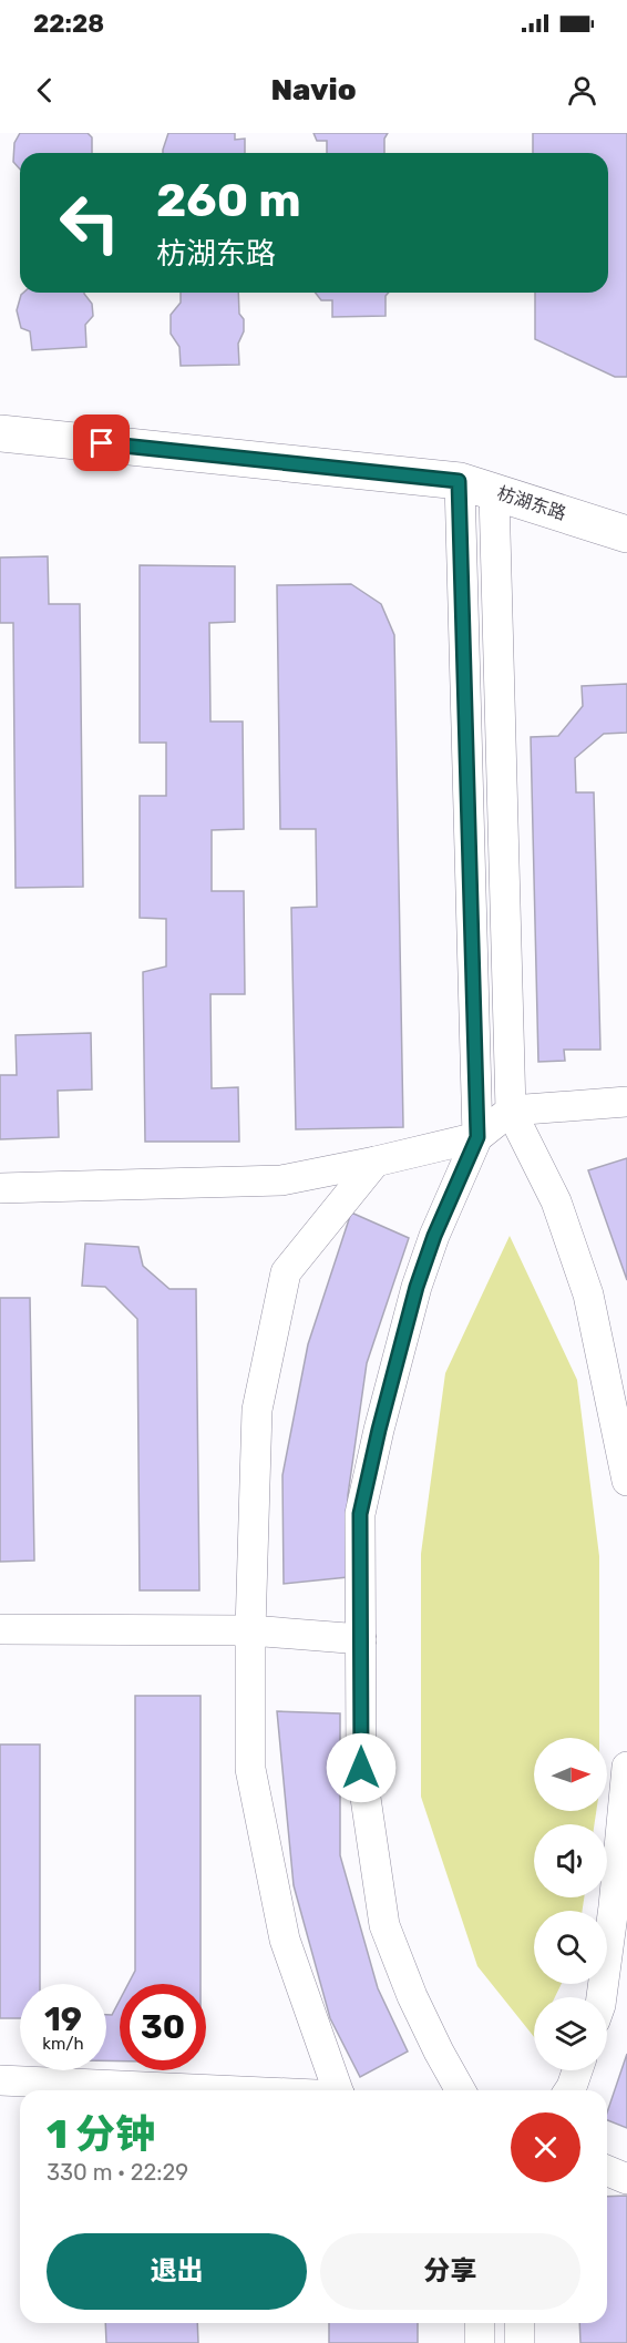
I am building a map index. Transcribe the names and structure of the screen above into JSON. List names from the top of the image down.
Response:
{
  "streets": {
    "street": ["枋湖东路"]
  },
  "north": "right",
  "page": {
    "status": "22:28",
    "header": "Navio",
    "turn": ["260 m", "枋湖东路"],
    "speed": "19 km/h",
    "limit": "30",
    "heading": ["1 分钟", "330 m · 22:29"],
    "buttons": ["退出", "分享"]
  }
}
